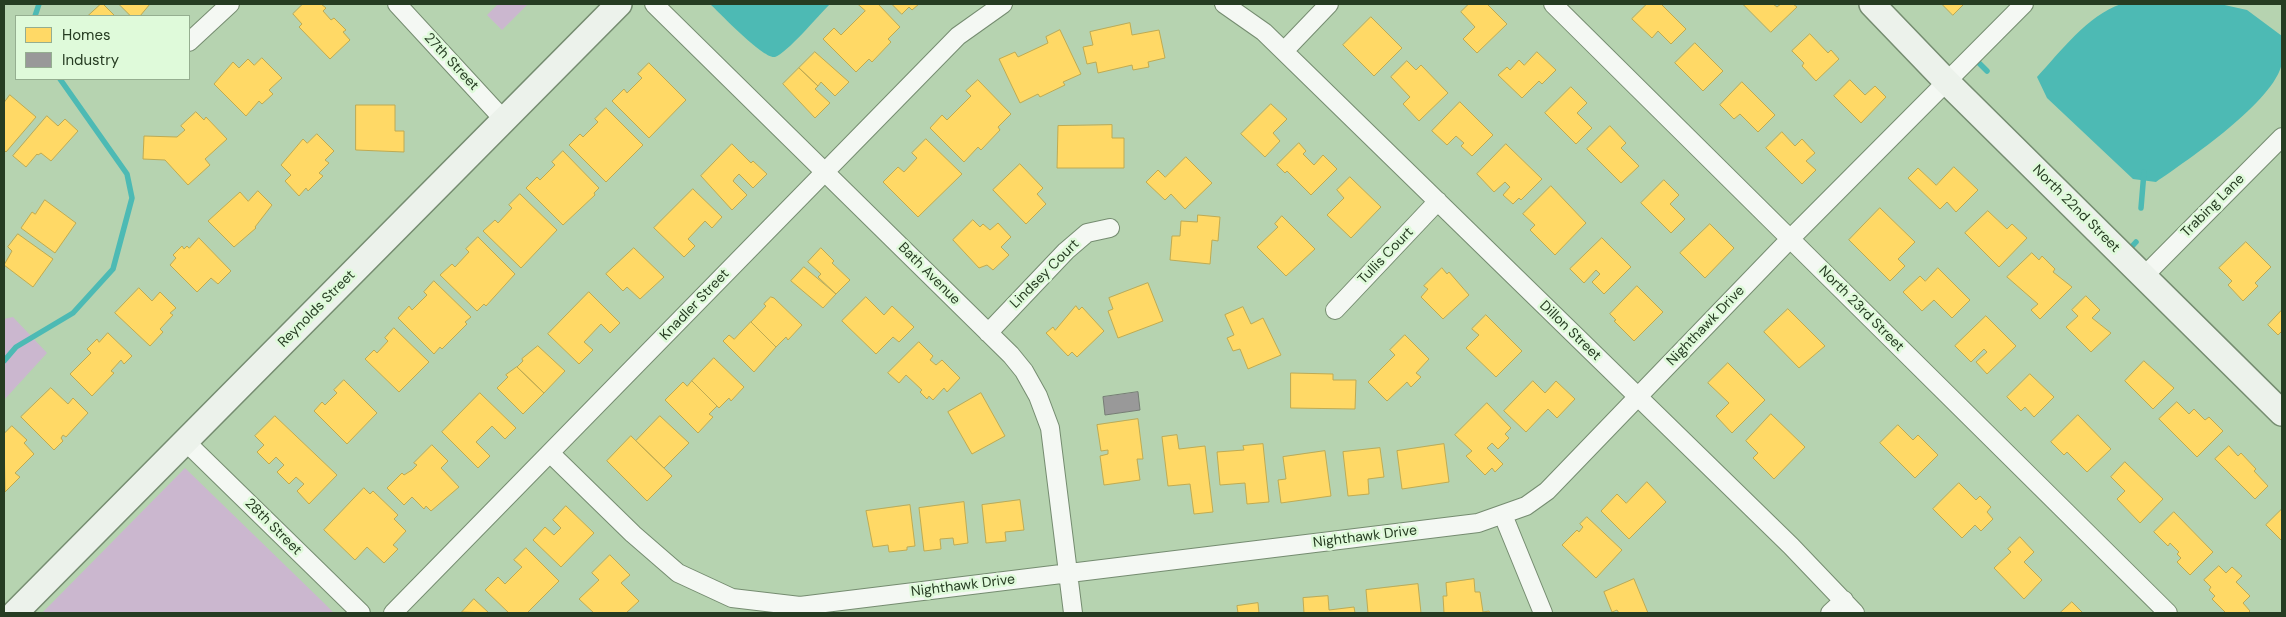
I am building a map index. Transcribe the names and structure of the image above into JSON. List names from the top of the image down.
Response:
{
  "streets": {
    "main road": ["North 22nd Street", "Reynolds Street"],
    "street": [
      "27th Street",
      "Trabing Lane",
      "Tullis Court",
      "Bath Avenue",
      "Lindsey Court",
      "Knadler Street",
      "North 23rd Street",
      "Nighthawk Drive",
      "Dillon Street",
      "28th Street"
    ]
  },
  "crossings": [
    ["27th Street", "Reynolds Street"],
    ["Trabing Lane", "North 22nd Street"],
    ["North 22nd Street", "Nighthawk Drive"],
    ["Tullis Court", "Dillon Street"],
    ["Bath Avenue", "Lindsey Court"],
    ["Bath Avenue", "Knadler Street"],
    ["Bath Avenue", "Nighthawk Drive"],
    ["Knadler Street", "Nighthawk Drive"],
    ["Reynolds Street", "28th Street"],
    ["North 23rd Street", "Nighthawk Drive"],
    ["Nighthawk Drive", "Dillon Street"]
  ],
  "legend": ["Homes", "Industry"]
}
